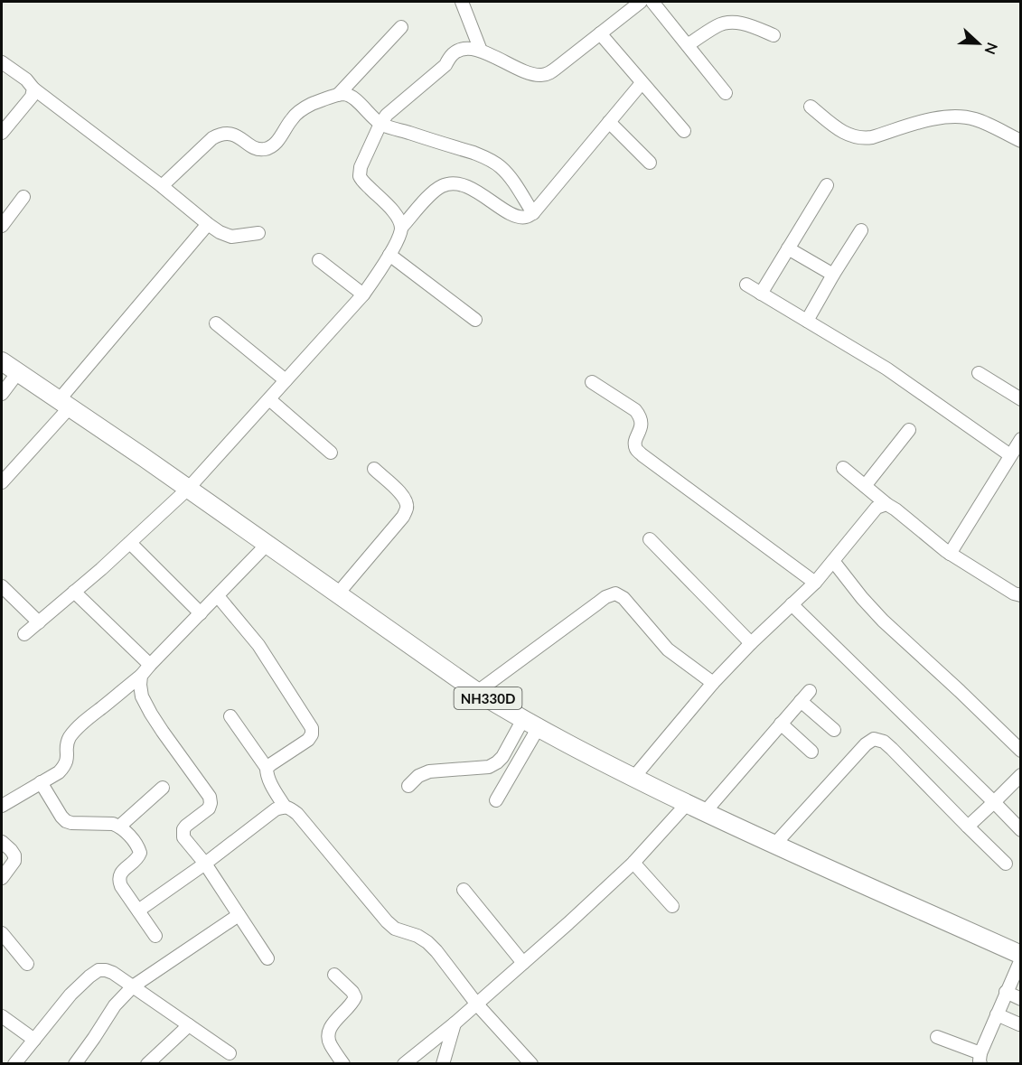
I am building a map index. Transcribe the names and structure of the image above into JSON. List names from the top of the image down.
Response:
{
  "streets": {
    "highway": ["NH330D"]
  },
  "north": "right"
}
